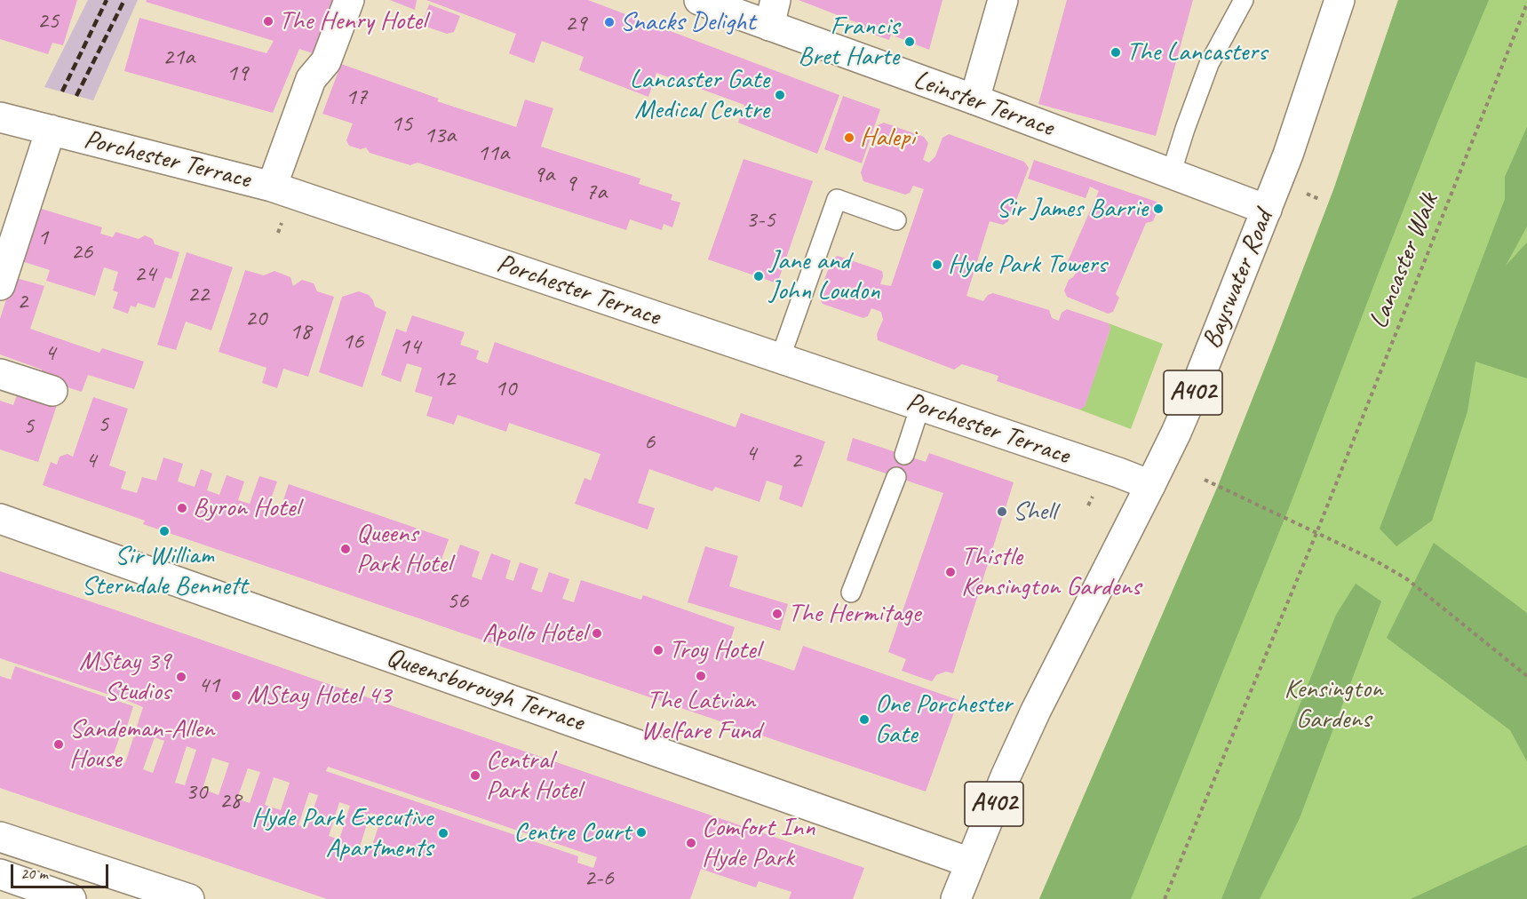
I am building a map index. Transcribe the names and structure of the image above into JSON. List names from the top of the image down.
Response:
{
  "streets": {
    "street": [
      "Leinster Terrace",
      "Porchester Terrace",
      "Bayswater Road",
      "A402",
      "Queensborough Terrace"
    ],
    "path": ["Lancaster Walk"]
  },
  "crossings": [
    ["Leinster Terrace", "Bayswater Road"],
    ["Porchester Terrace", "Bayswater Road"],
    ["Bayswater Road", "Queensborough Terrace"]
  ],
  "parks": ["Kensington Gardens"],
  "places": [
    "The Henry Hotel",
    "Snacks Delight",
    "Francis Bret Harte",
    "The Lancasters",
    "Lancaster Gate Medical Centre",
    "Halepi",
    "Sir James Barrie",
    "Hyde Park Towers",
    "Jane and John Loudon",
    "Byron Hotel",
    "Shell",
    "Sir William Sterndale Bennett",
    "Queens Park Hotel",
    "Thistle Kensington Gardens",
    "The Hermitage",
    "Apollo Hotel",
    "Troy Hotel",
    "The Latvian Welfare Fund",
    "MStay 39 Studios",
    "MStay Hotel 43",
    "One Porchester Gate",
    "Sandeman-Allen House",
    "Central Park Hotel",
    "Centre Court",
    "Hyde Park Executive Apartments",
    "Comfort Inn Hyde Park"
  ],
  "house_numbers": [
    "25",
    "29",
    "21a",
    "19",
    "17",
    "15",
    "13a",
    "11a",
    "9a",
    "9",
    "7a",
    "3-5",
    "1",
    "26",
    "24",
    "22",
    "2",
    "20",
    "18",
    "16",
    "14",
    "4",
    "12",
    "10",
    "5",
    "5",
    "6",
    "4",
    "4",
    "2",
    "56",
    "41",
    "30",
    "28",
    "2-6"
  ],
  "scale_bar": "20 m"
}
